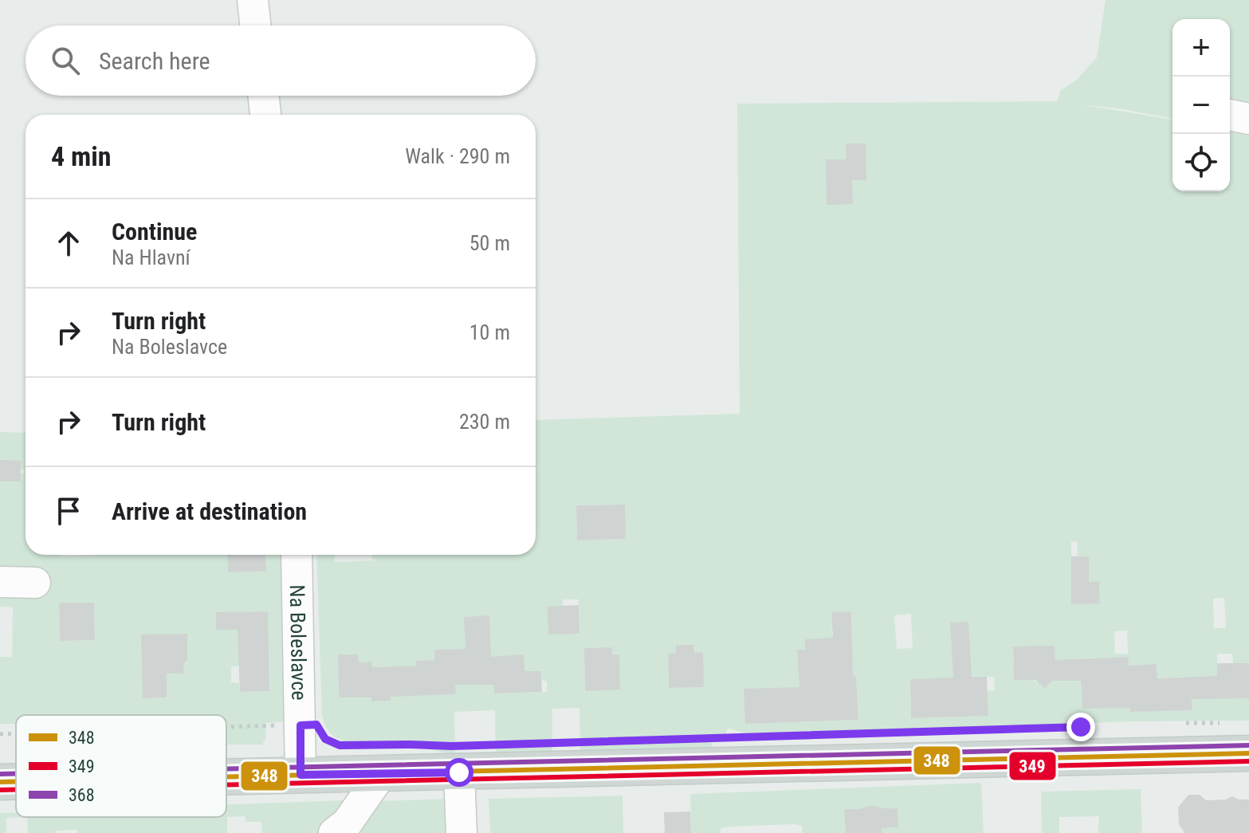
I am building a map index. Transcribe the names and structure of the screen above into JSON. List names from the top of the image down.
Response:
{
  "streets": {
    "street": ["Na Boleslavce"]
  },
  "lines": ["transit line 368", "transit line 348", "transit line 349"],
  "legend": ["348", "349", "368"],
  "page": {
    "map_buttons": ["+", "−"],
    "search": "Search here",
    "heading": ["4 min", "Walk · 290 m"],
    "list": [
      ["Continue", "Na Hlavní", "50 m"],
      ["Turn right", "Na Boleslavce", "10 m"],
      ["Turn right", "230 m"],
      "Arrive at destination"
    ]
  }
}
